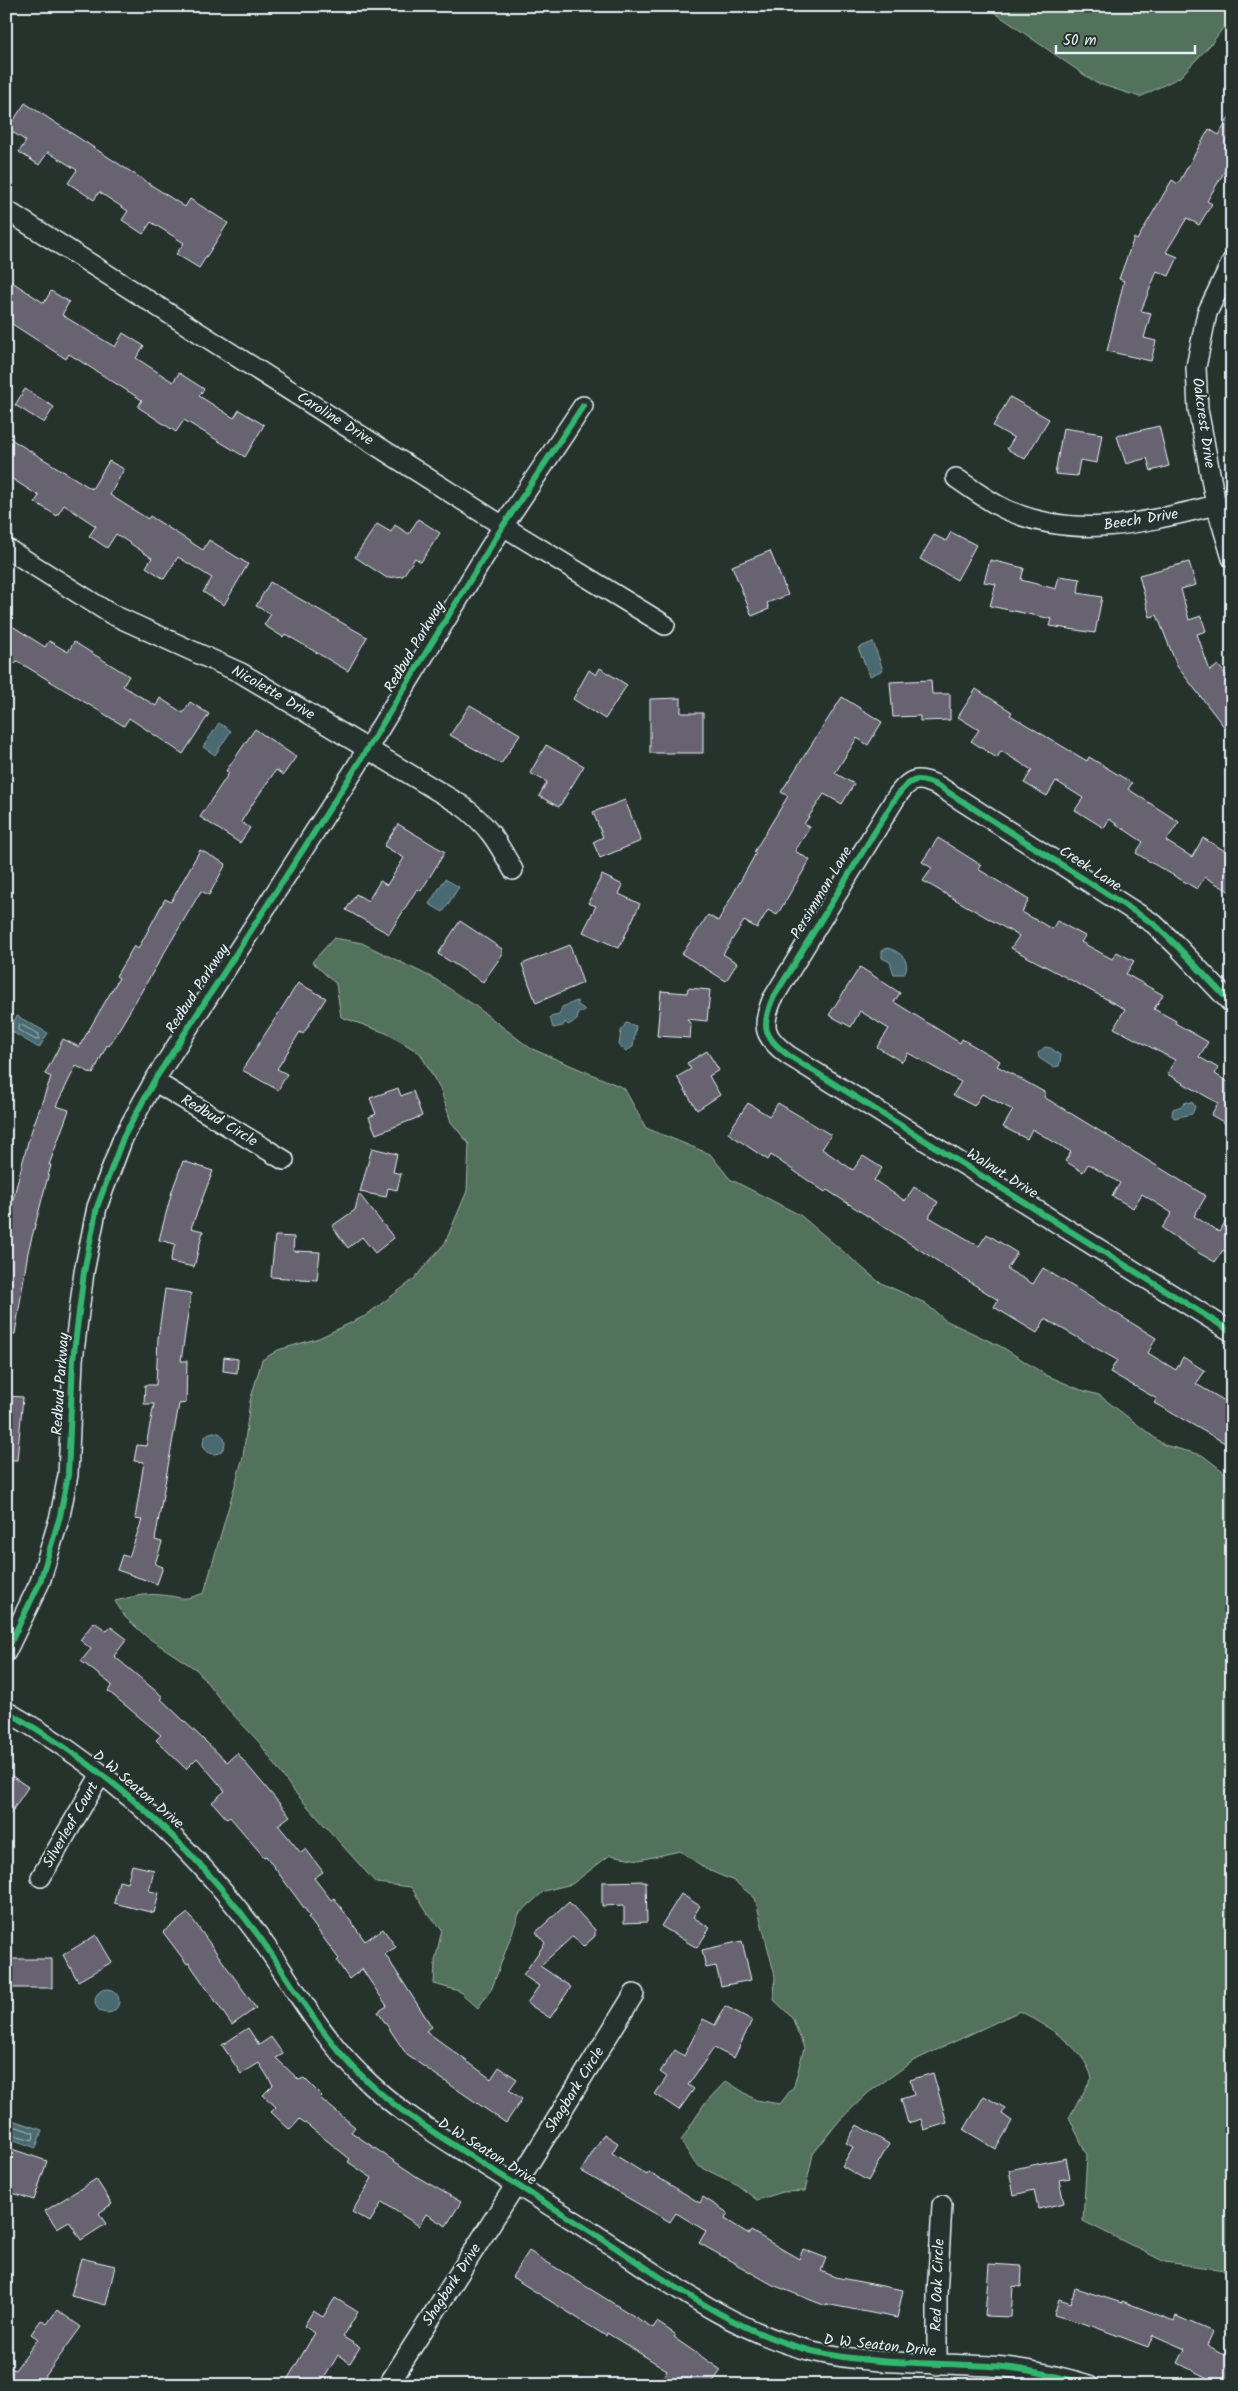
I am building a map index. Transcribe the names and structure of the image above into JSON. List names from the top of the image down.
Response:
{
  "streets": {
    "street": [
      "Caroline Drive",
      "Oakcrest Drive",
      "Beech Drive",
      "Redbud Parkway",
      "Nicolette Drive",
      "Creek Lane",
      "Persimmon Lane",
      "Redbud Circle",
      "Walnut Drive",
      "D W Seaton Drive",
      "Silverleaf Court",
      "Shagbark Circle",
      "Shagbark Drive",
      "Red Oak Circle"
    ]
  },
  "crossings": [
    ["Caroline Drive", "Redbud Parkway"],
    ["Oakcrest Drive", "Beech Drive"],
    ["Redbud Parkway", "Nicolette Drive"],
    ["Redbud Parkway", "Redbud Circle"],
    ["Creek Lane", "Persimmon Lane"],
    ["Persimmon Lane", "Walnut Drive"],
    ["D W Seaton Drive", "Silverleaf Court"],
    ["D W Seaton Drive", "Shagbark Circle"],
    ["D W Seaton Drive", "Shagbark Drive"],
    ["D W Seaton Drive", "Red Oak Circle"],
    ["Shagbark Circle", "Shagbark Drive"]
  ],
  "scale_bar": "50 m"
}
